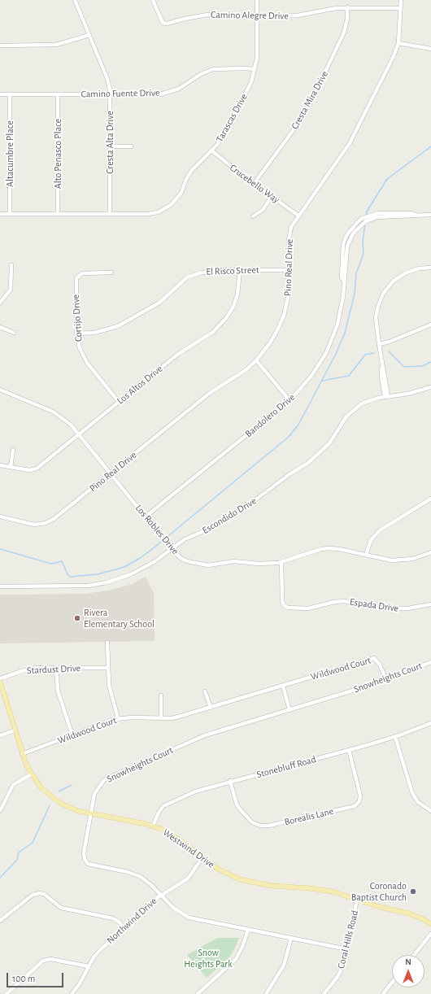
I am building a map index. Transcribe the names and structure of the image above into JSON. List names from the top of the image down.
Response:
{
  "streets": {
    "main road": ["Westwind Drive"],
    "street": [
      "Camino Alegre Drive",
      "Camino Fuente Drive",
      "Cresta Mira Drive",
      "Tarascas Drive",
      "Cresta Alta Drive",
      "Altacumbre Place",
      "Alto Penasco Place",
      "Crucebello Way",
      "Pino Real Drive",
      "El Risco Street",
      "Cortijo Drive",
      "Los Altos Drive",
      "Bandolero Drive",
      "Escondido Drive",
      "Los Robles Drive",
      "Espada Drive",
      "Wildwood Court",
      "Stardust Drive",
      "Snowheights Court",
      "Stonebluff Road",
      "Borealis Lane",
      "Northwind Drive",
      "Coral Hills Road"
    ]
  },
  "crossings": [
    ["Camino Alegre Drive", "Cresta Mira Drive"],
    ["Camino Alegre Drive", "Tarascas Drive"],
    ["Camino Alegre Drive", "Pino Real Drive"],
    ["Camino Fuente Drive", "Tarascas Drive"],
    ["Camino Fuente Drive", "Cresta Alta Drive"],
    ["Camino Fuente Drive", "Altacumbre Place"],
    ["Camino Fuente Drive", "Alto Penasco Place"],
    ["Cresta Mira Drive", "Crucebello Way"],
    ["Tarascas Drive", "Cresta Alta Drive"],
    ["Tarascas Drive", "Altacumbre Place"],
    ["Tarascas Drive", "Alto Penasco Place"],
    ["Tarascas Drive", "Crucebello Way"],
    ["Crucebello Way", "Pino Real Drive"],
    ["Pino Real Drive", "El Risco Street"],
    ["Pino Real Drive", "Los Robles Drive"],
    ["El Risco Street", "Cortijo Drive"],
    ["El Risco Street", "Los Altos Drive"],
    ["Cortijo Drive", "Los Altos Drive"],
    ["Los Altos Drive", "Los Robles Drive"],
    ["Bandolero Drive", "Los Robles Drive"],
    ["Escondido Drive", "Los Robles Drive"],
    ["Los Robles Drive", "Espada Drive"],
    ["Wildwood Court", "Snowheights Court"],
    ["Wildwood Court", "Westwind Drive"],
    ["Snowheights Court", "Westwind Drive"],
    ["Snowheights Court", "Northwind Drive"],
    ["Snowheights Court", "Coral Hills Road"],
    ["Stonebluff Road", "Borealis Lane"],
    ["Stonebluff Road", "Westwind Drive"],
    ["Westwind Drive", "Northwind Drive"],
    ["Westwind Drive", "Coral Hills Road"]
  ],
  "parks": ["Snow Heights Park"],
  "places": ["Rivera Elementary School", "Coronado Baptist Church"],
  "scale_bar": "100 m",
  "north": "top"
}
